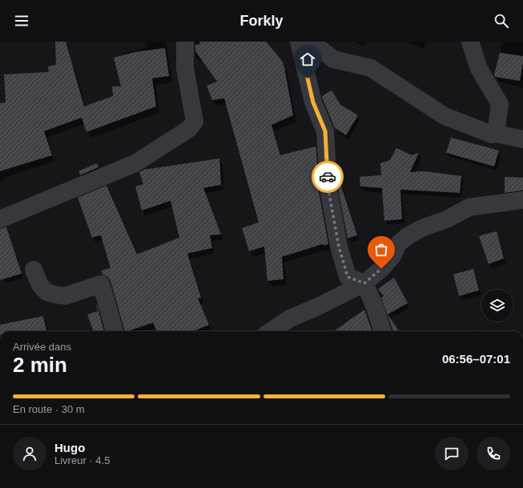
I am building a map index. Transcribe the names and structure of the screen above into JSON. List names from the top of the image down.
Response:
{
  "page": {
    "header": "Forkly",
    "heading": ["2 min", "Arrivée dans", "06:56–07:01"],
    "panel": ["Hugo", "Livreur · 4.5"],
    "bar": "En route · 30 m"
  }
}
